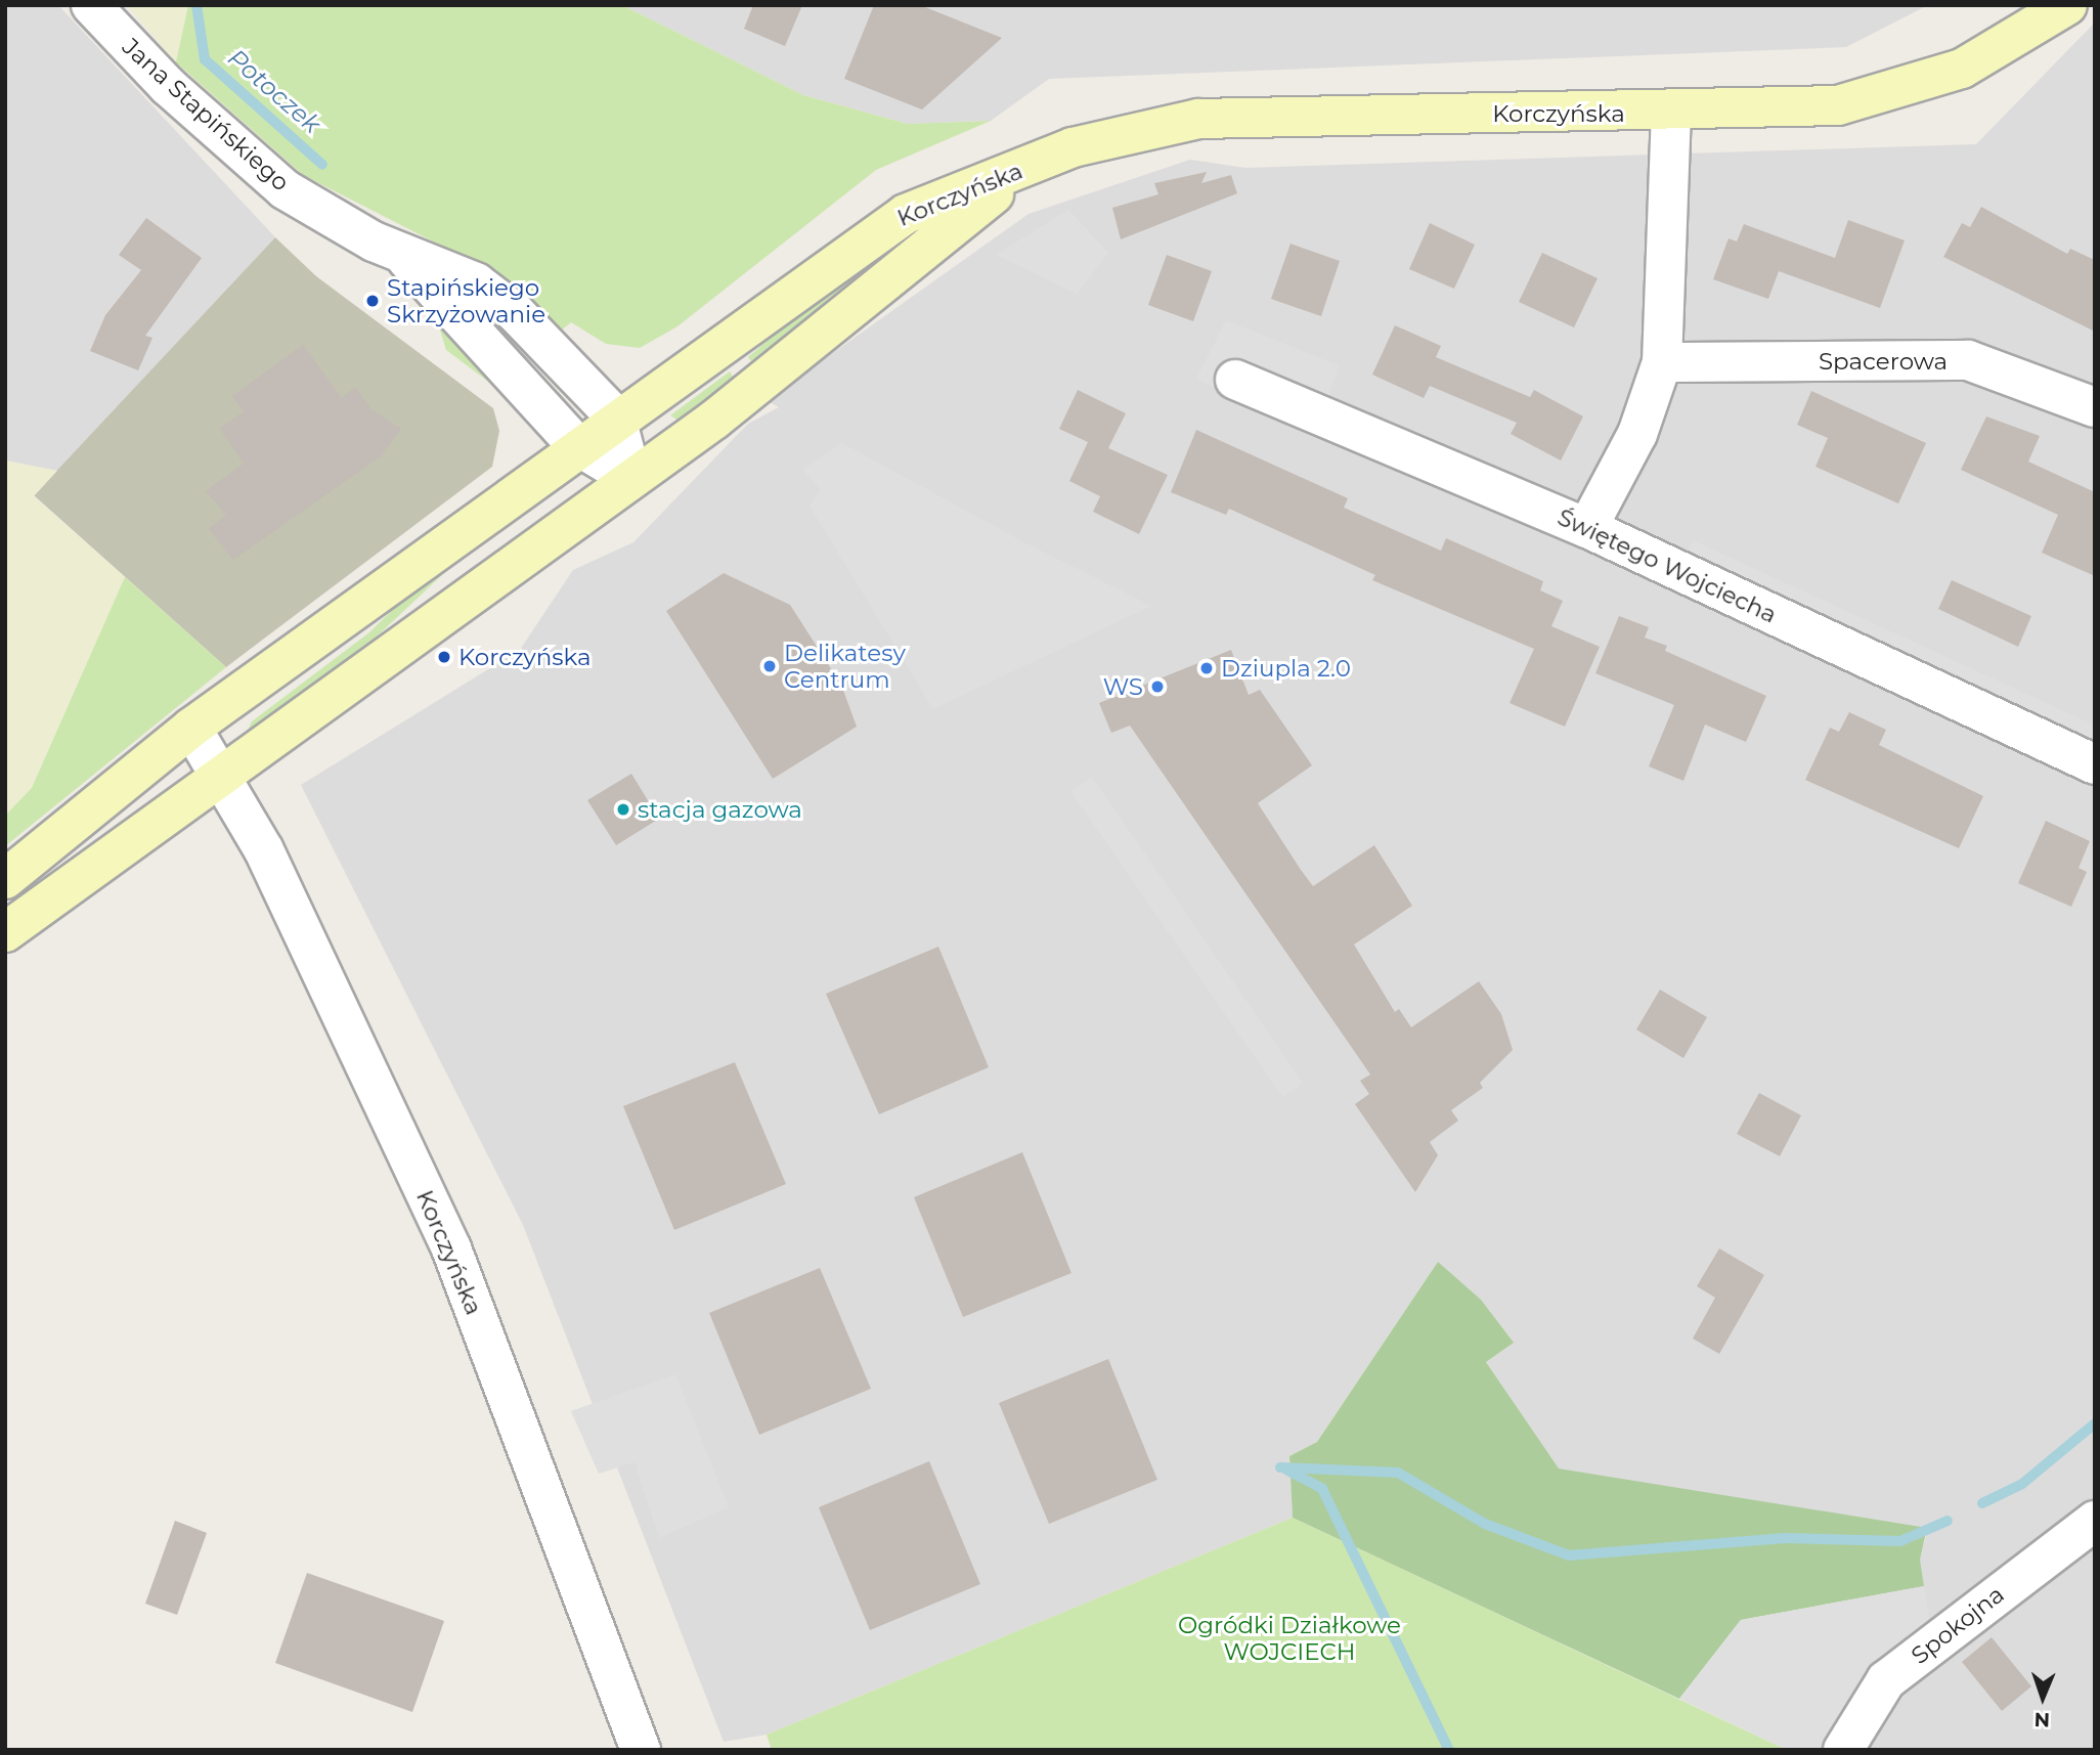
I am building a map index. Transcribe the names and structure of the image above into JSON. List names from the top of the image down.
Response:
{
  "streets": {
    "main road": ["Korczyńska"],
    "street": [
      "Jana Stapińskiego",
      "Spacerowa",
      "Świętego Wojciecha",
      "Spokojna"
    ]
  },
  "crossings": [
    ["Korczyńska", "Jana Stapińskiego"]
  ],
  "water": ["Potoczek"],
  "parks": ["Ogródki Działkowe WOJCIECH"],
  "places": [
    "Stapińskiego Skrzyżowanie",
    "Korczyńska",
    "Delikatesy Centrum",
    "Dziupla 2.0",
    "WS",
    "stacja gazowa"
  ],
  "north": "bottom"
}
